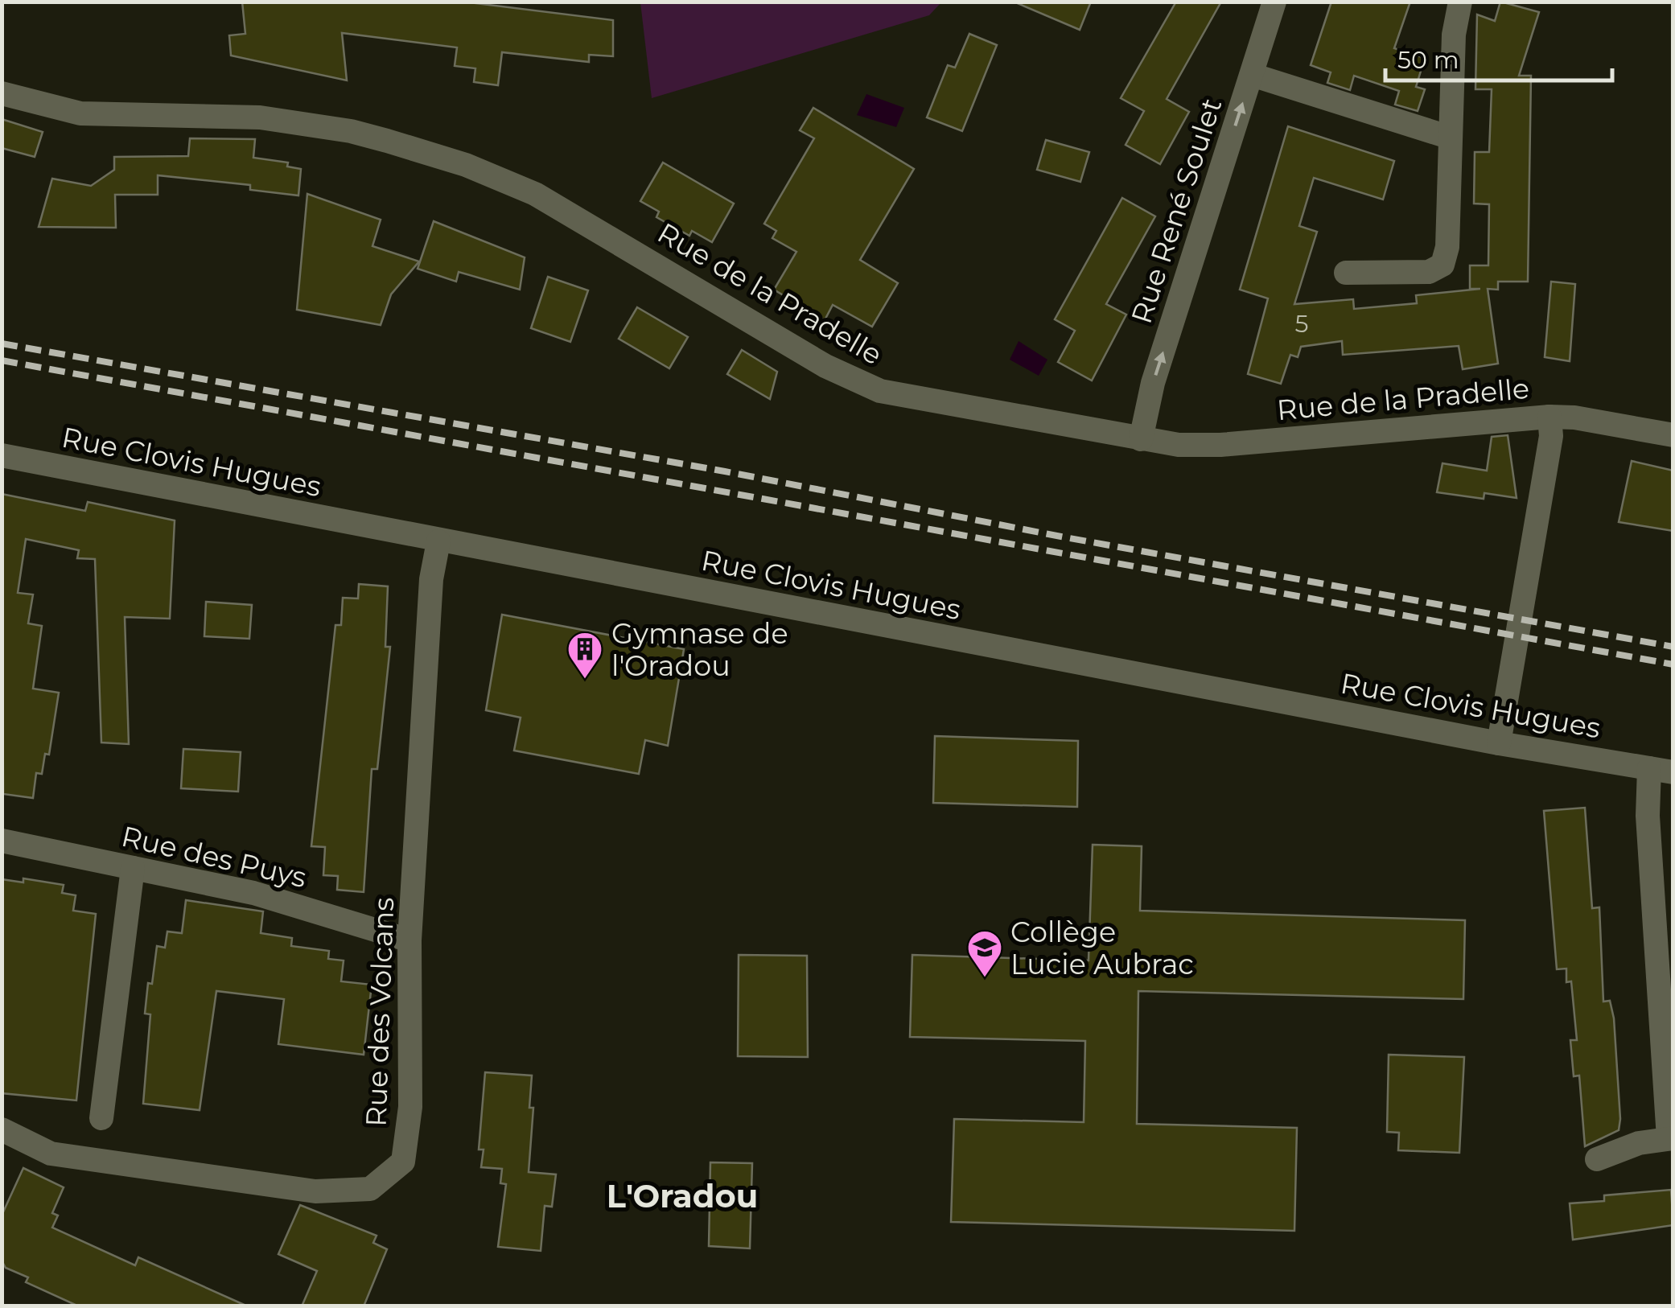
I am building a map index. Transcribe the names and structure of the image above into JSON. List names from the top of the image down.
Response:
{
  "streets": {
    "street": [
      "Rue René Soulet",
      "Rue de la Pradelle",
      "Rue Clovis Hugues",
      "Rue des Puys",
      "Rue des Volcans"
    ]
  },
  "crossings": [
    ["Rue René Soulet", "Rue de la Pradelle"],
    ["Rue Clovis Hugues", "Rue des Volcans"],
    ["Rue des Puys", "Rue des Volcans"]
  ],
  "one_way": ["Rue René Soulet"],
  "districts": ["L'Oradou"],
  "places": {
    "building": ["Gymnase de l'Oradou"],
    "school or university": ["Collège Lucie Aubrac"]
  },
  "house_numbers": ["5"],
  "scale_bar": "50 m"
}
